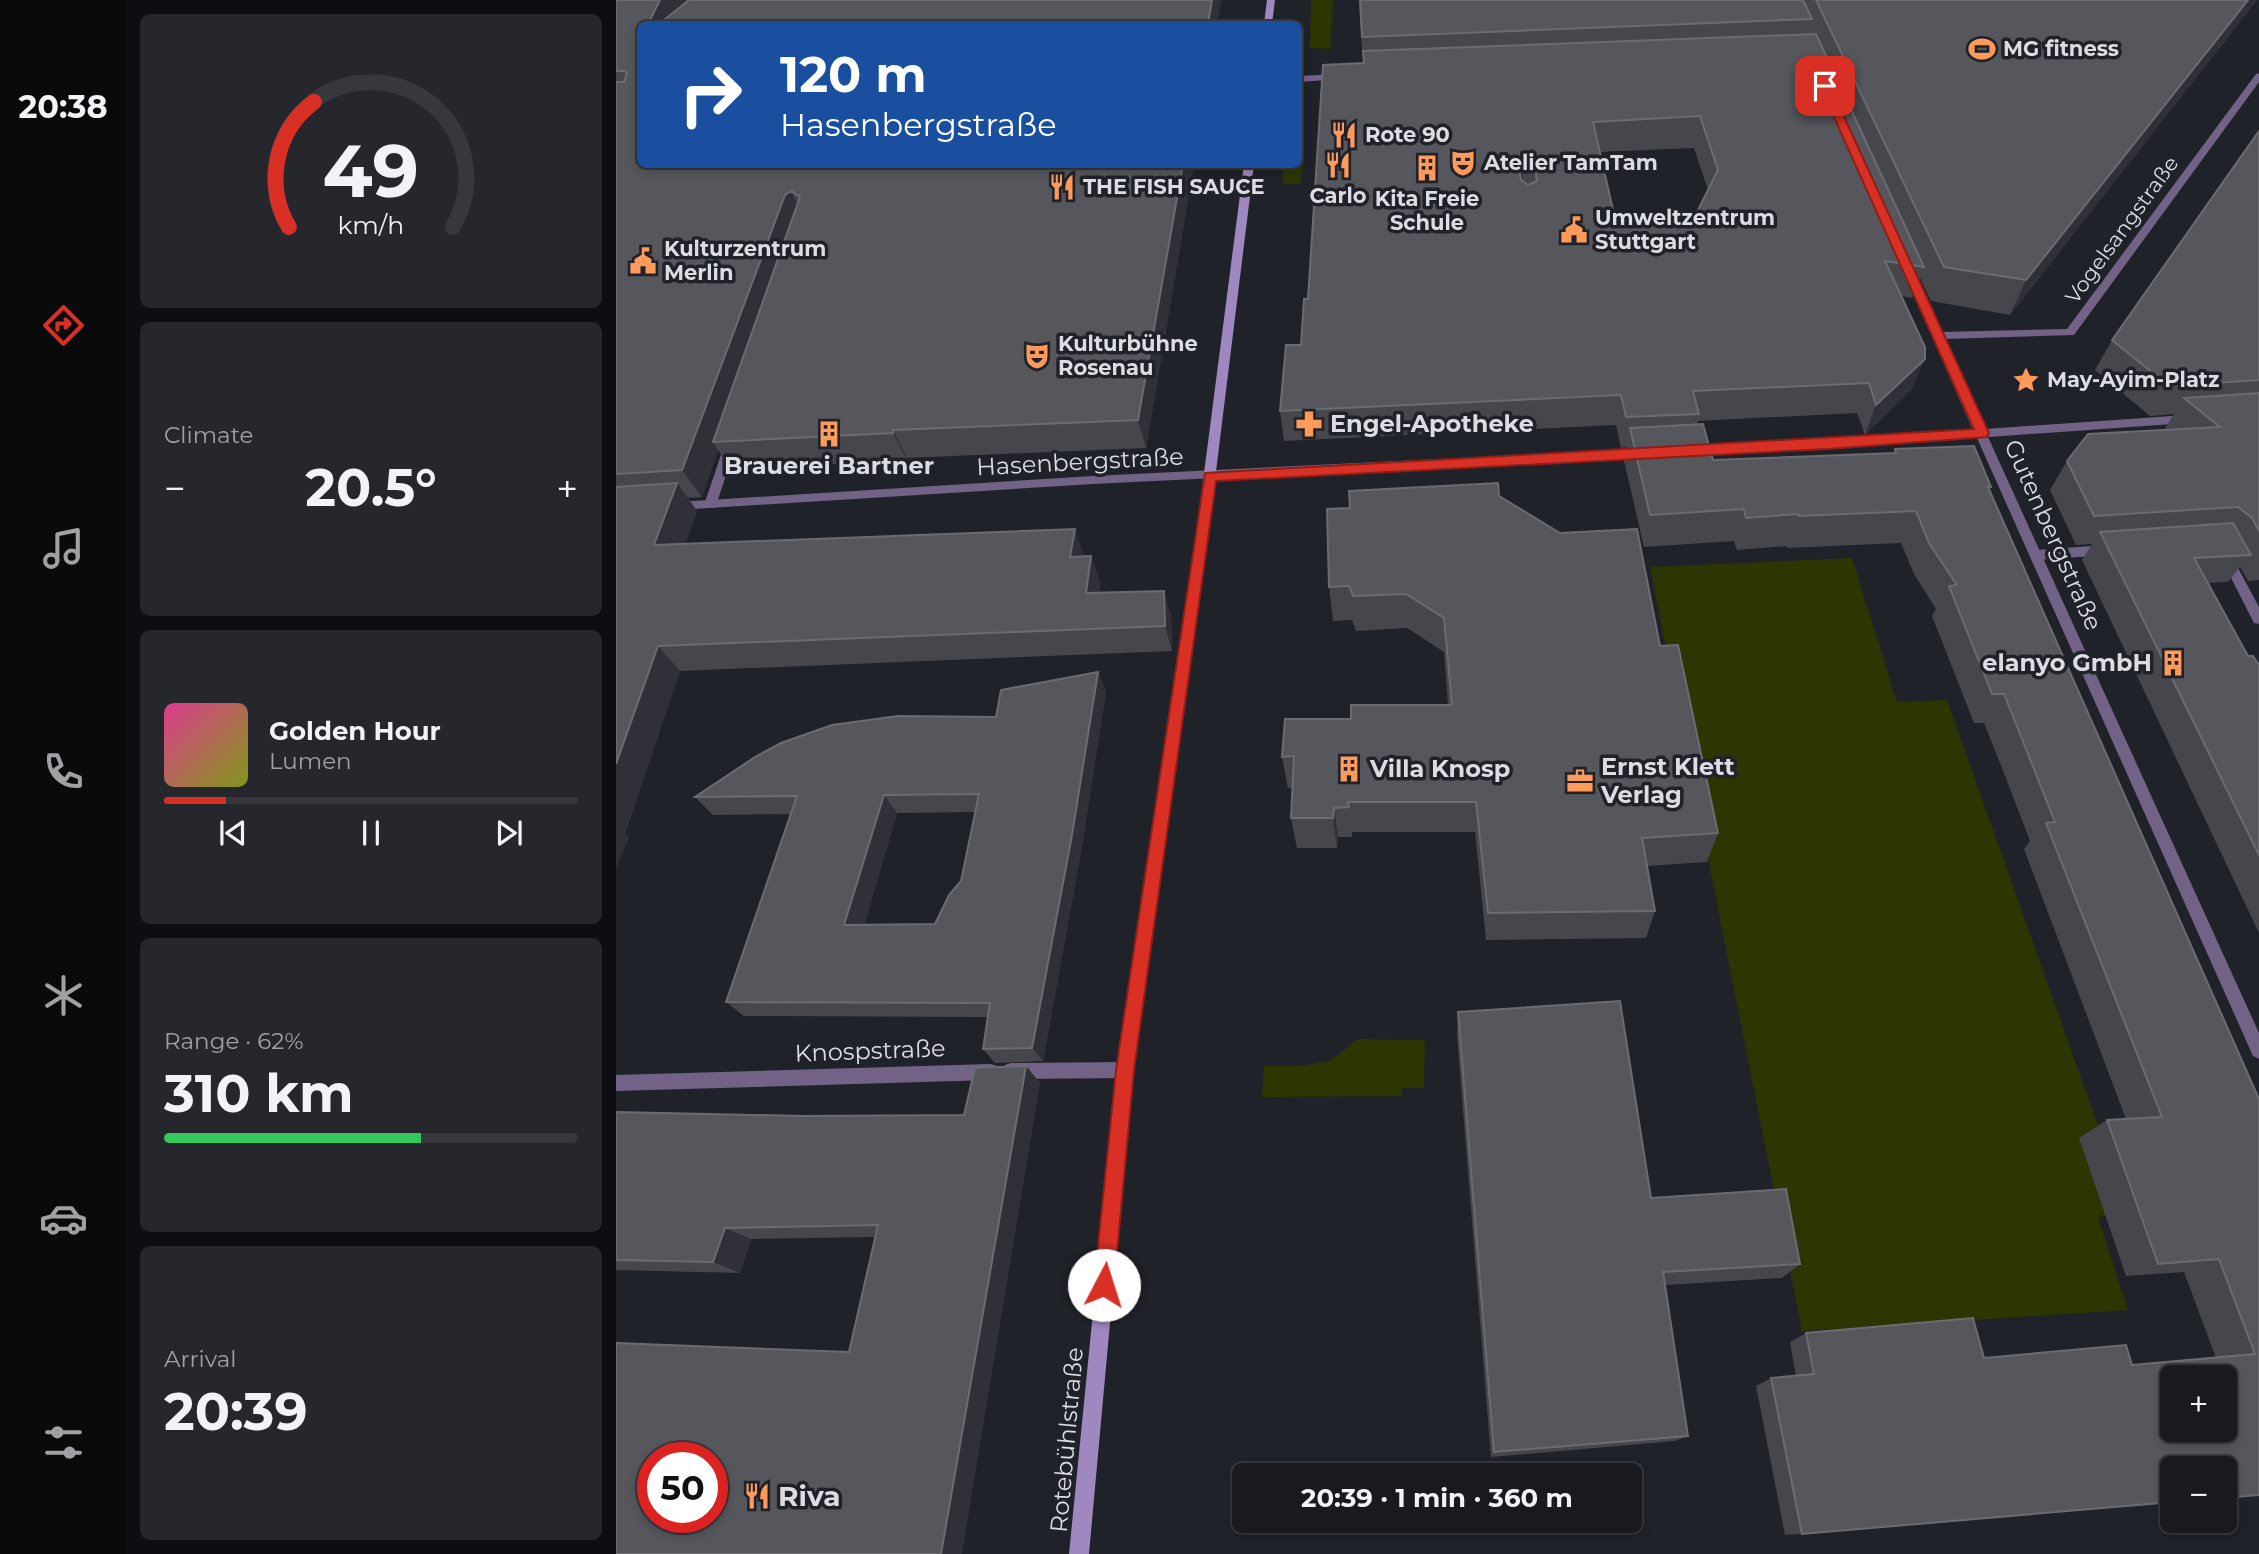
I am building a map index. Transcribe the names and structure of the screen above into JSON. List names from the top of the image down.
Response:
{
  "streets": {
    "main road": ["Rotebühlstraße"],
    "street": [
      "Vogelsangstraße",
      "Hasenbergstraße",
      "Gutenbergstraße",
      "Knospstraße"
    ]
  },
  "crossings": [
    ["Vogelsangstraße", "Gutenbergstraße"],
    ["Hasenbergstraße", "Rotebühlstraße"],
    ["Knospstraße", "Rotebühlstraße"]
  ],
  "places": {
    "sports": ["MG fitness"],
    "restaurant": [
      "Rote 90",
      "Carlo",
      "THE FISH SAUCE",
      "Riva"
    ],
    "theatre": ["Atelier TamTam", "Kulturbühne Rosenau"],
    "building": [
      "Kita Freie Schule",
      "Brauerei Bartner",
      "elanyo GmbH",
      "Villa Knosp"
    ],
    "public building": ["Umweltzentrum Stuttgart", "Kulturzentrum Merlin"],
    "place": ["May-Ayim-Platz"],
    "pharmacy": ["Engel-Apotheke"],
    "office": ["Ernst Klett Verlag"]
  },
  "page": {
    "tabs": "20:38",
    "turn": ["120 m", "Hasenbergstraße"],
    "tile": [
      "Climate",
      ["Range · 62%", "310 km"],
      ["Arrival", "20:39"]
    ],
    "heat": ["−", "20.5°", "+"],
    "song": ["Golden Hour", "Lumen"],
    "map_buttons": ["+", "−"],
    "limit": "50",
    "trip": "20:39 · 1 min · 360 m",
    "gauge": ["49", "km/h"]
  }
}
